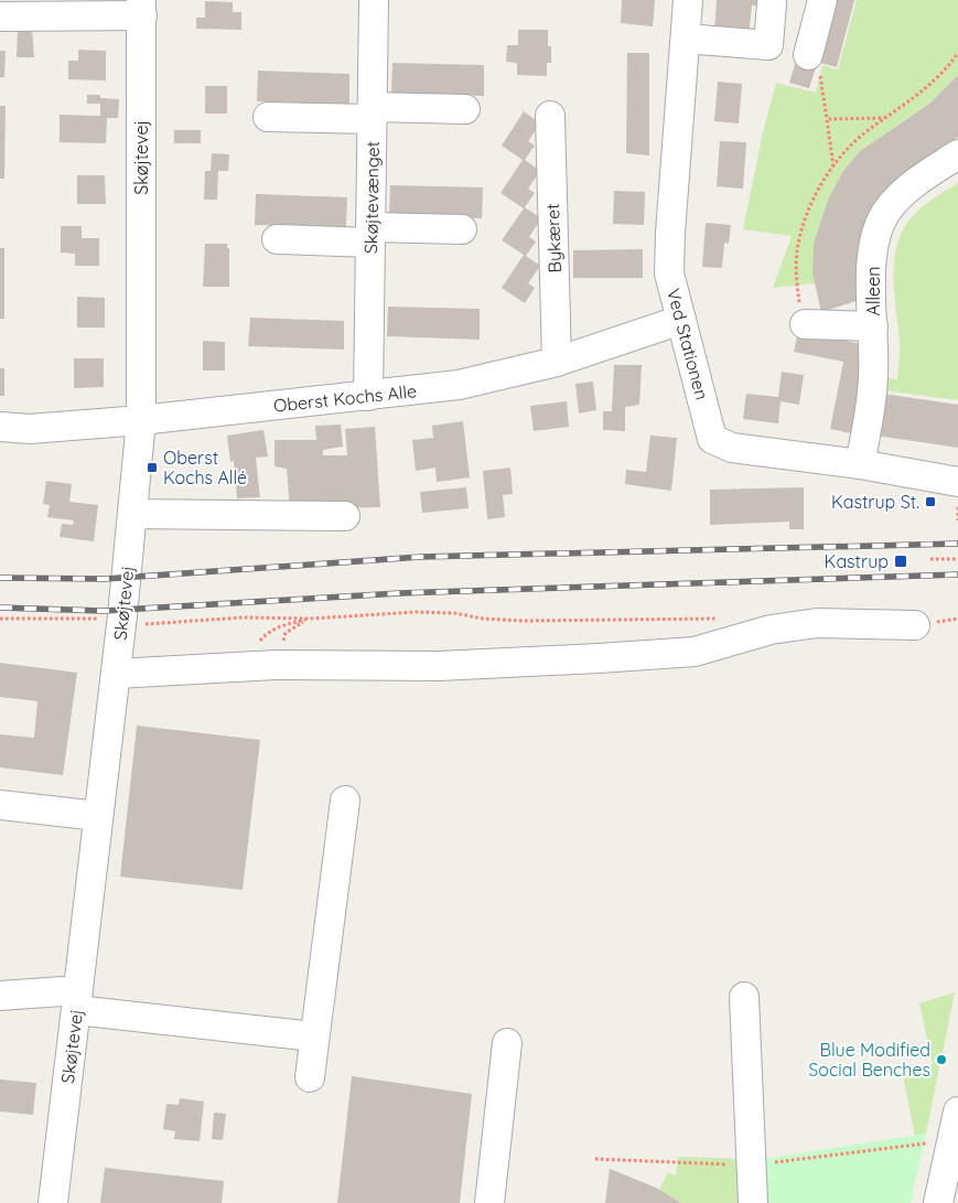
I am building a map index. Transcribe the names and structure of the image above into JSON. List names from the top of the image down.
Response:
{
  "streets": {
    "street": [
      "Skøjtevej",
      "Skøjtevænget",
      "Bykæret",
      "Alleen",
      "Ved Stationen",
      "Oberst Kochs Alle"
    ]
  },
  "crossings": [
    ["Skøjtevej", "Oberst Kochs Alle"],
    ["Skøjtevænget", "Oberst Kochs Alle"],
    ["Bykæret", "Oberst Kochs Alle"],
    ["Alleen", "Ved Stationen"],
    ["Ved Stationen", "Oberst Kochs Alle"]
  ],
  "places": {
    "transit": ["Oberst Kochs Allé", "Kastrup St.", "Kastrup"],
    "other": ["Blue Modified Social Benches"]
  }
}
